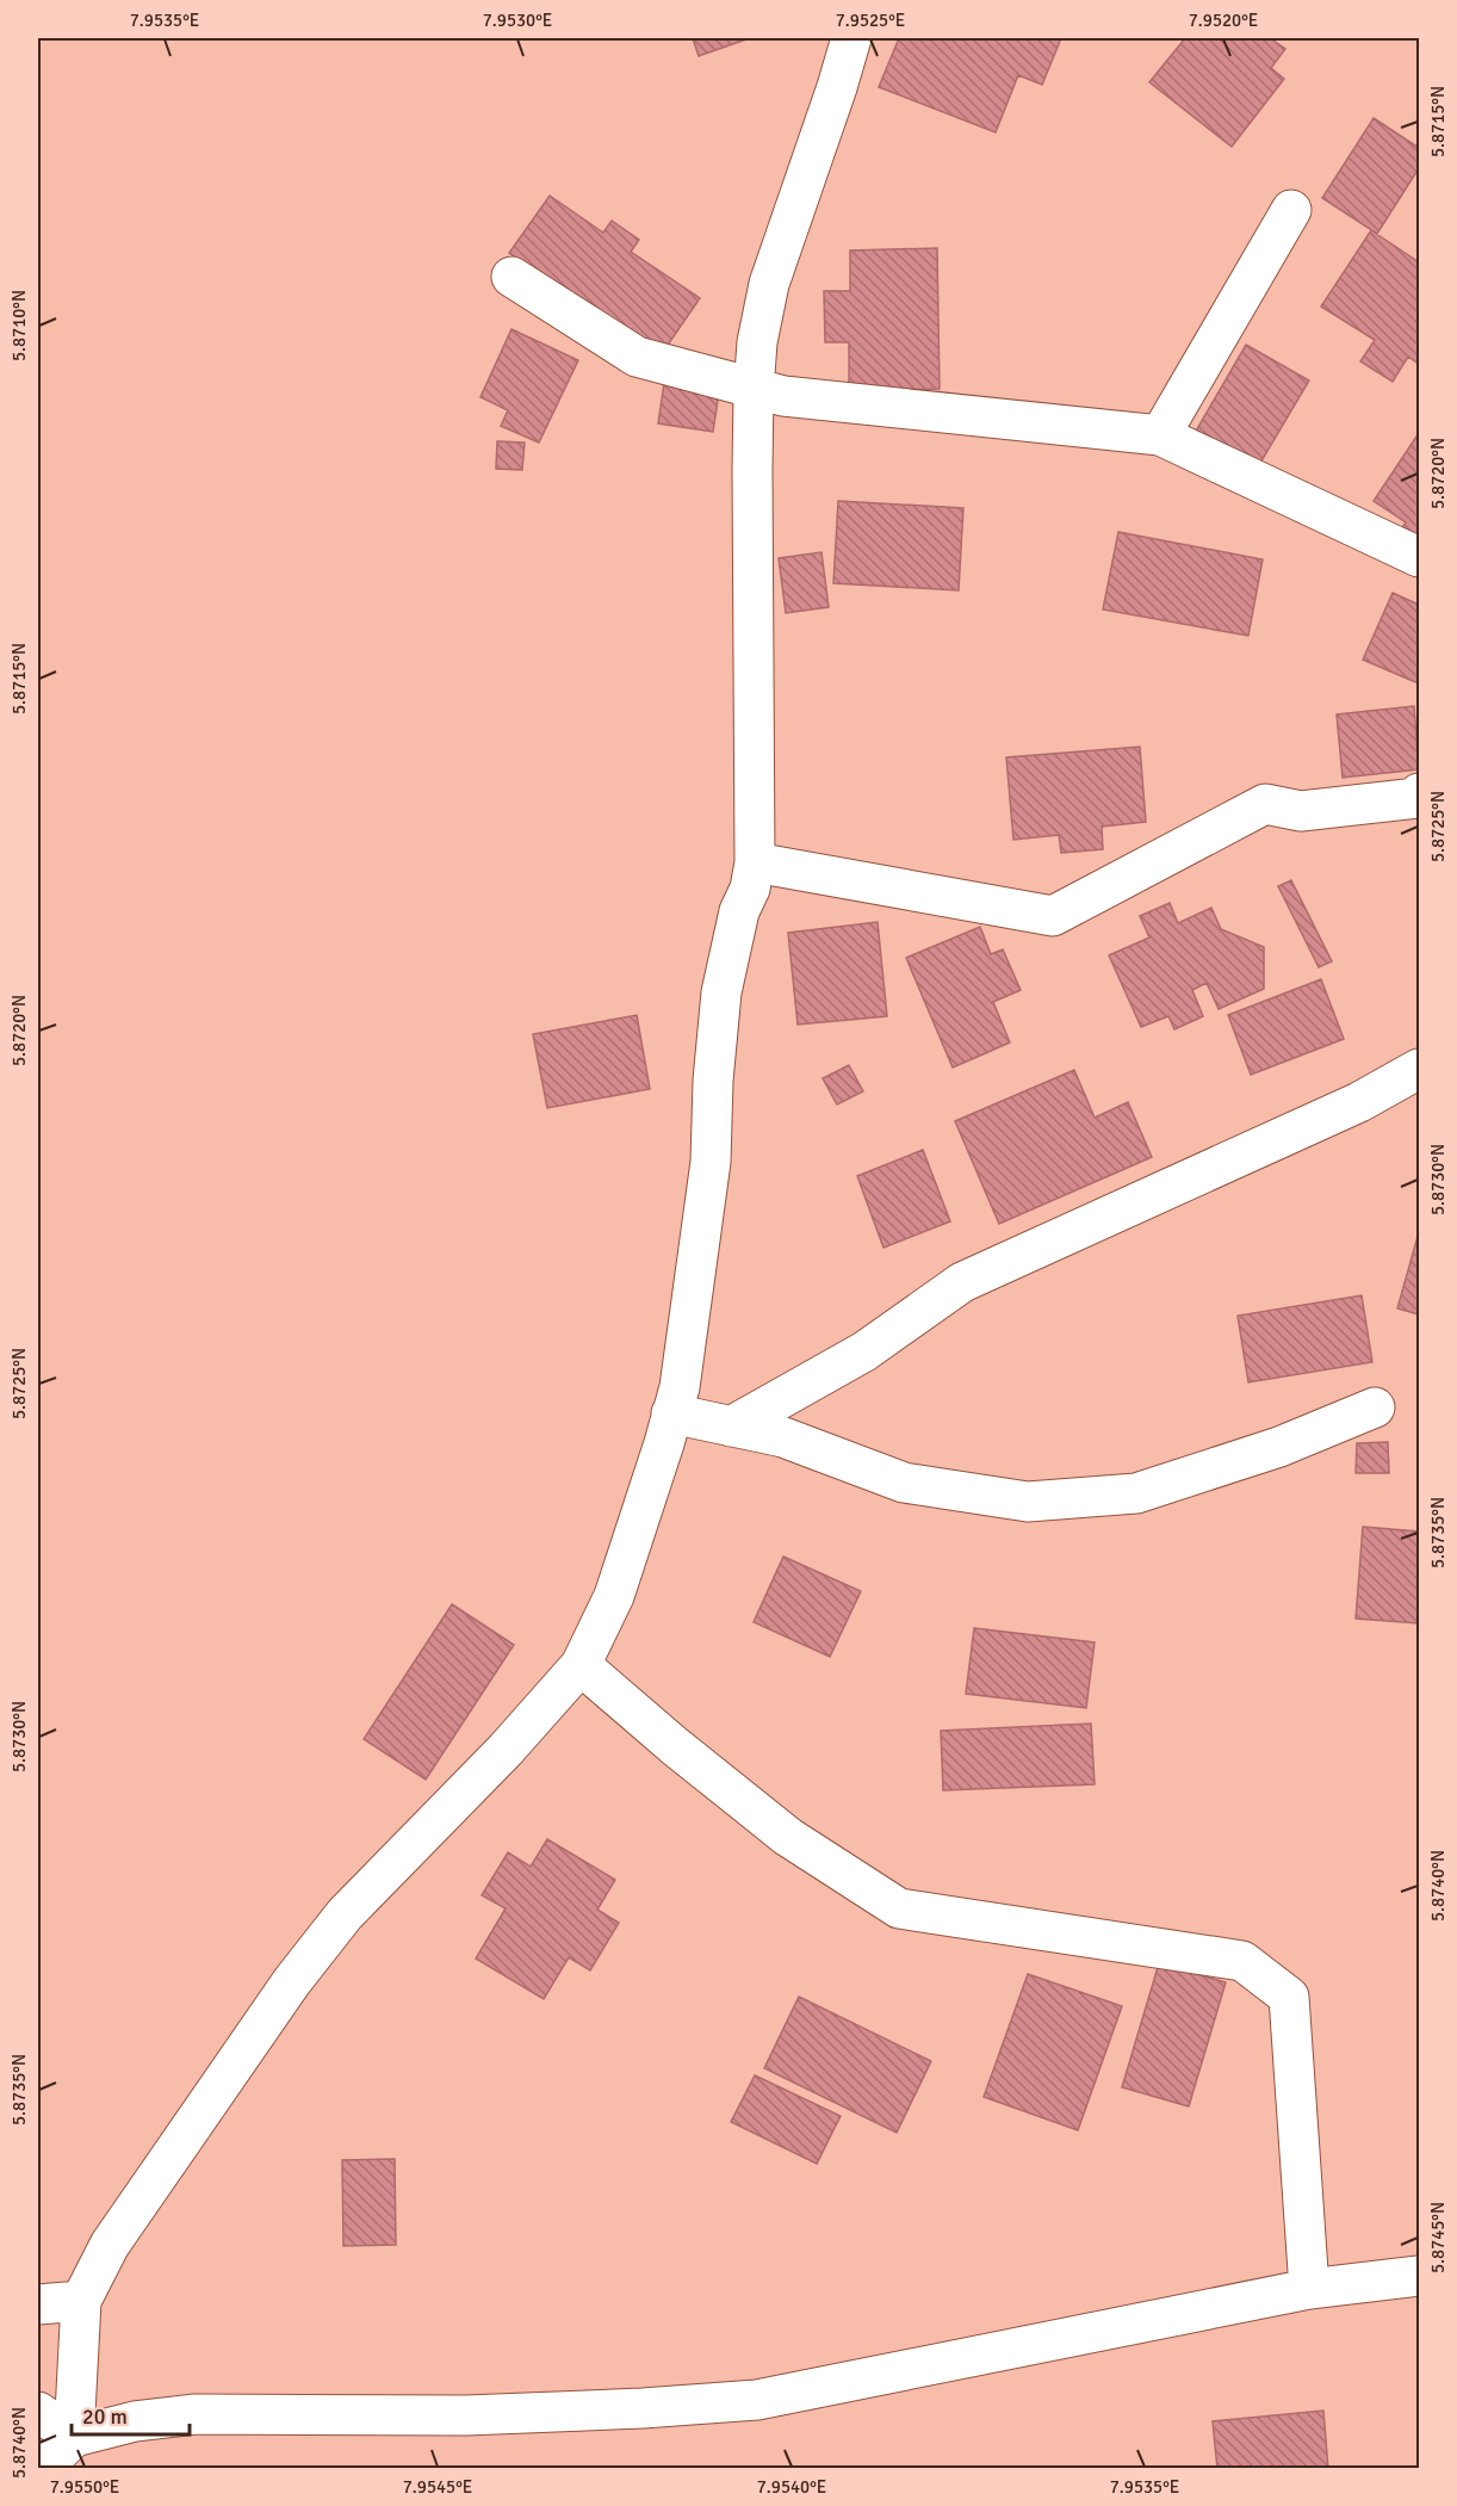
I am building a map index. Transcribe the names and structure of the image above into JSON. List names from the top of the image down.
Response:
{
  "scale_bar": "20 m",
  "coordinates": [
    "7.9535°E",
    "7.9530°E",
    "7.9525°E",
    "7.9520°E",
    "5.8715°N",
    "5.8710°N",
    "5.8720°N",
    "5.8725°N",
    "5.8730°N",
    "5.8735°N",
    "5.8740°N",
    "5.8745°N",
    "7.9550°E",
    "7.9545°E",
    "7.9540°E"
  ]
}
